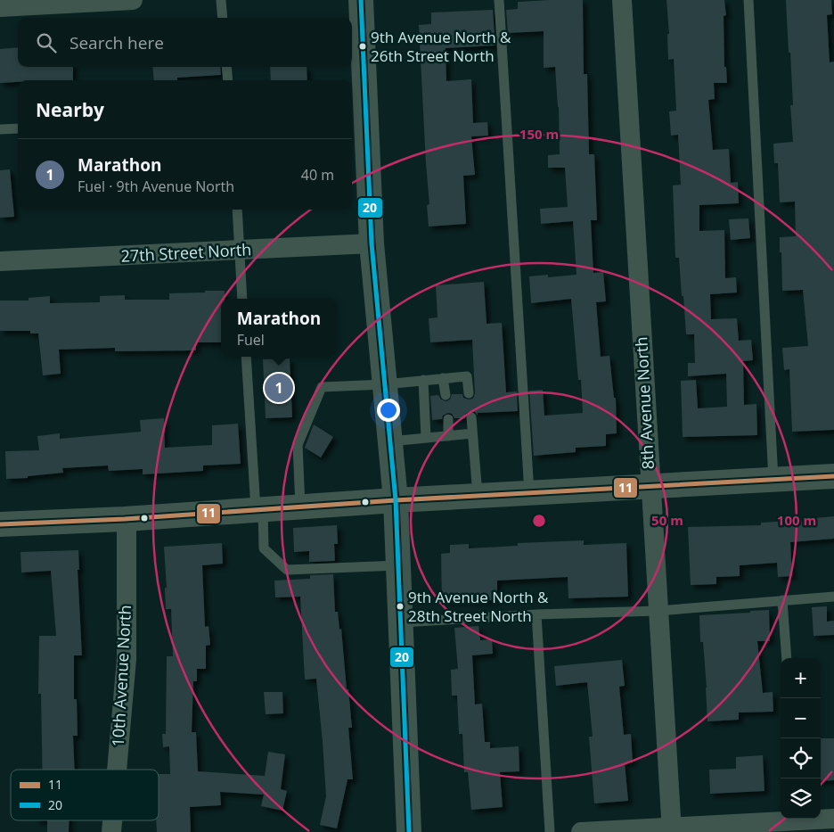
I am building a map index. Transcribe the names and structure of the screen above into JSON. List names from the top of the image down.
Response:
{
  "streets": {
    "street": ["27th Street North", "8th Avenue North", "10th Avenue North"]
  },
  "places": ["9th Avenue North & 26th Street North", "9th Avenue North & 28th Street North"],
  "lines": ["transit line 20", "transit line 11"],
  "legend": ["11", "20"],
  "page": {
    "search": "Search here",
    "heading": "Nearby",
    "list": [
      {
        "mark": "1",
        "name": "Marathon",
        "note": "Fuel · 9th Avenue North",
        "value": "40 m"
      }
    ],
    "popup": ["Marathon", "Fuel"],
    "pins": "1",
    "map_buttons": ["+", "−"]
  },
  "rings": ["150 m", "50 m", "100 m"]
}
